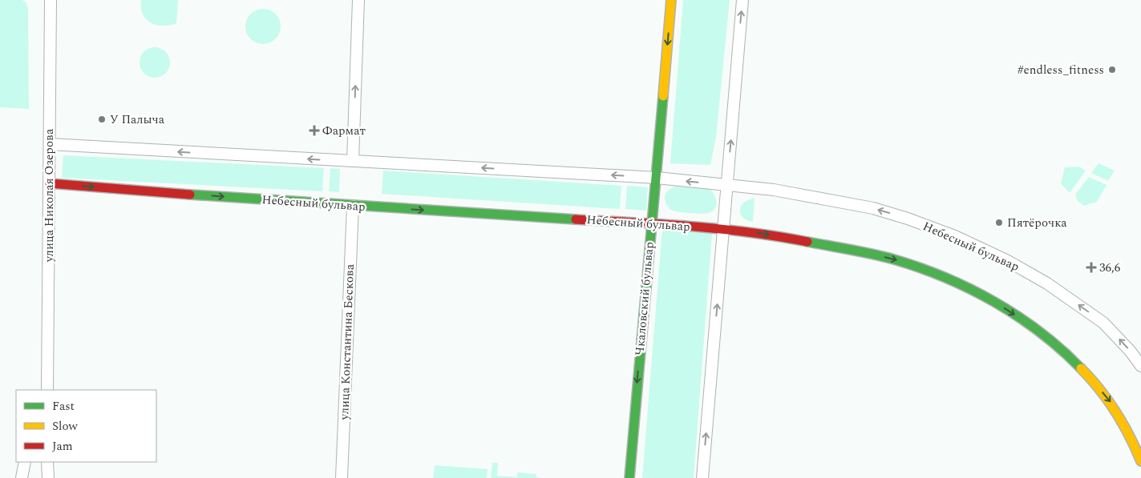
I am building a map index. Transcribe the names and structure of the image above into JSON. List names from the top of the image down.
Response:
{
  "streets": {
    "street": [
      "улица Николая Озерова",
      "Небесный бульвар",
      "Чкаловский бульвар",
      "улица Константина Бескова"
    ]
  },
  "crossings": [
    ["улица Николая Озерова", "Небесный бульвар"],
    ["Небесный бульвар", "Чкаловский бульвар"],
    ["Небесный бульвар", "улица Константина Бескова"]
  ],
  "places": {
    "other": ["#endless_fitness", "У Палыча", "Пятёрочка"],
    "health": ["Фармат", "36,6"]
  },
  "legend": ["Fast", "Slow", "Jam"]
}
